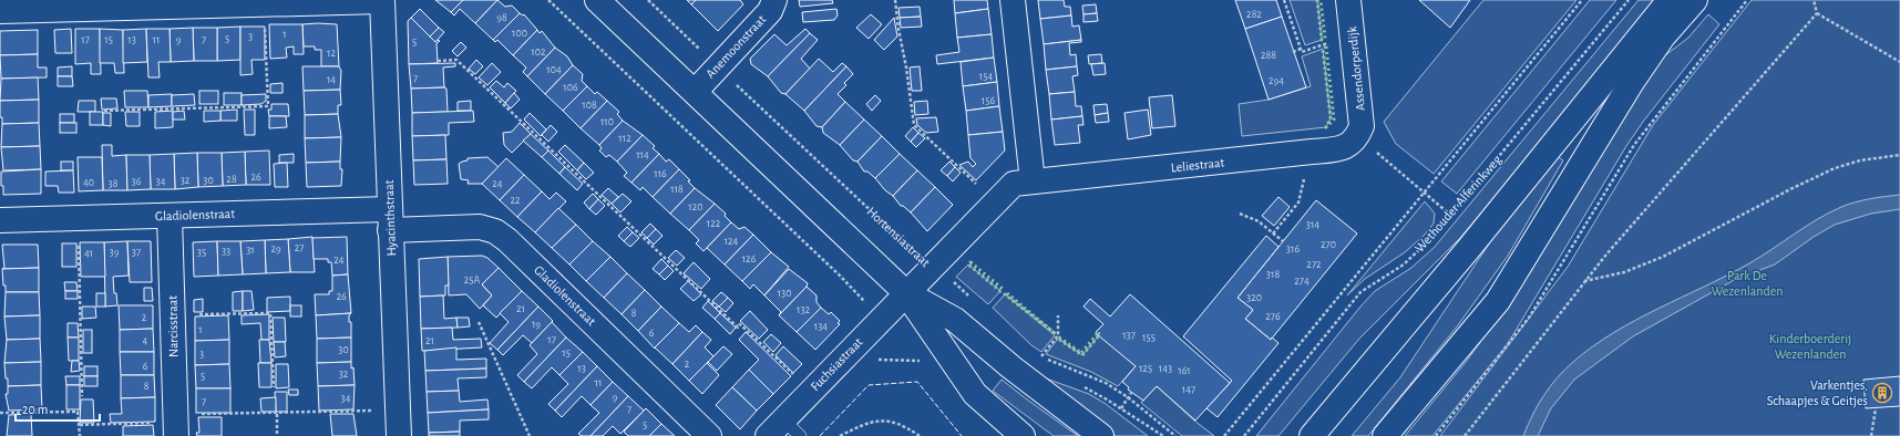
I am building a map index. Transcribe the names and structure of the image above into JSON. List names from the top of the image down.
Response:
{
  "streets": {
    "street": [
      "Anemoonstraat",
      "Assendorperdijk",
      "Leliestraat",
      "Gladiolenstraat",
      "Hyacinthstraat",
      "Narcisstraat",
      "Fuchsiastraat"
    ],
    "path": ["Wethouder Alferinkweg", "Hortensiastraat"]
  },
  "crossings": [
    ["Anemoonstraat", "Hortensiastraat"],
    ["Assendorperdijk", "Leliestraat"],
    ["Leliestraat", "Hortensiastraat"],
    ["Leliestraat", "Fuchsiastraat"],
    ["Gladiolenstraat", "Hyacinthstraat"],
    ["Gladiolenstraat", "Narcisstraat"]
  ],
  "parks": ["Park De Wezenlanden", "Kinderboerderij Wezenlanden"],
  "places": {
    "building": ["Varkentjes, Schaapjes & Geitjes"]
  },
  "house_numbers": [
    "282",
    "98",
    "100",
    "1",
    "3",
    "5",
    "17",
    "15",
    "13",
    "11",
    "9",
    "7",
    "5",
    "102",
    "12",
    "288",
    "104",
    "154",
    "7",
    "14",
    "294",
    "106",
    "156",
    "108",
    "110",
    "112",
    "114",
    "116",
    "26",
    "28",
    "32",
    "30",
    "36",
    "34",
    "40",
    "38",
    "24",
    "118",
    "22",
    "120",
    "122",
    "314",
    "124",
    "270",
    "27",
    "29",
    "316",
    "31",
    "33",
    "39",
    "37",
    "35",
    "41",
    "126",
    "24",
    "272",
    "318",
    "25A",
    "274",
    "130",
    "26",
    "320",
    "21",
    "132",
    "8",
    "276",
    "2",
    "19",
    "134",
    "1",
    "6",
    "137",
    "155",
    "17",
    "4",
    "21",
    "30",
    "15",
    "3",
    "2",
    "6",
    "13",
    "125",
    "143",
    "161",
    "32",
    "5",
    "11",
    "8",
    "147",
    "9",
    "34",
    "7",
    "7",
    "5"
  ],
  "scale_bar": "20 m"
}
